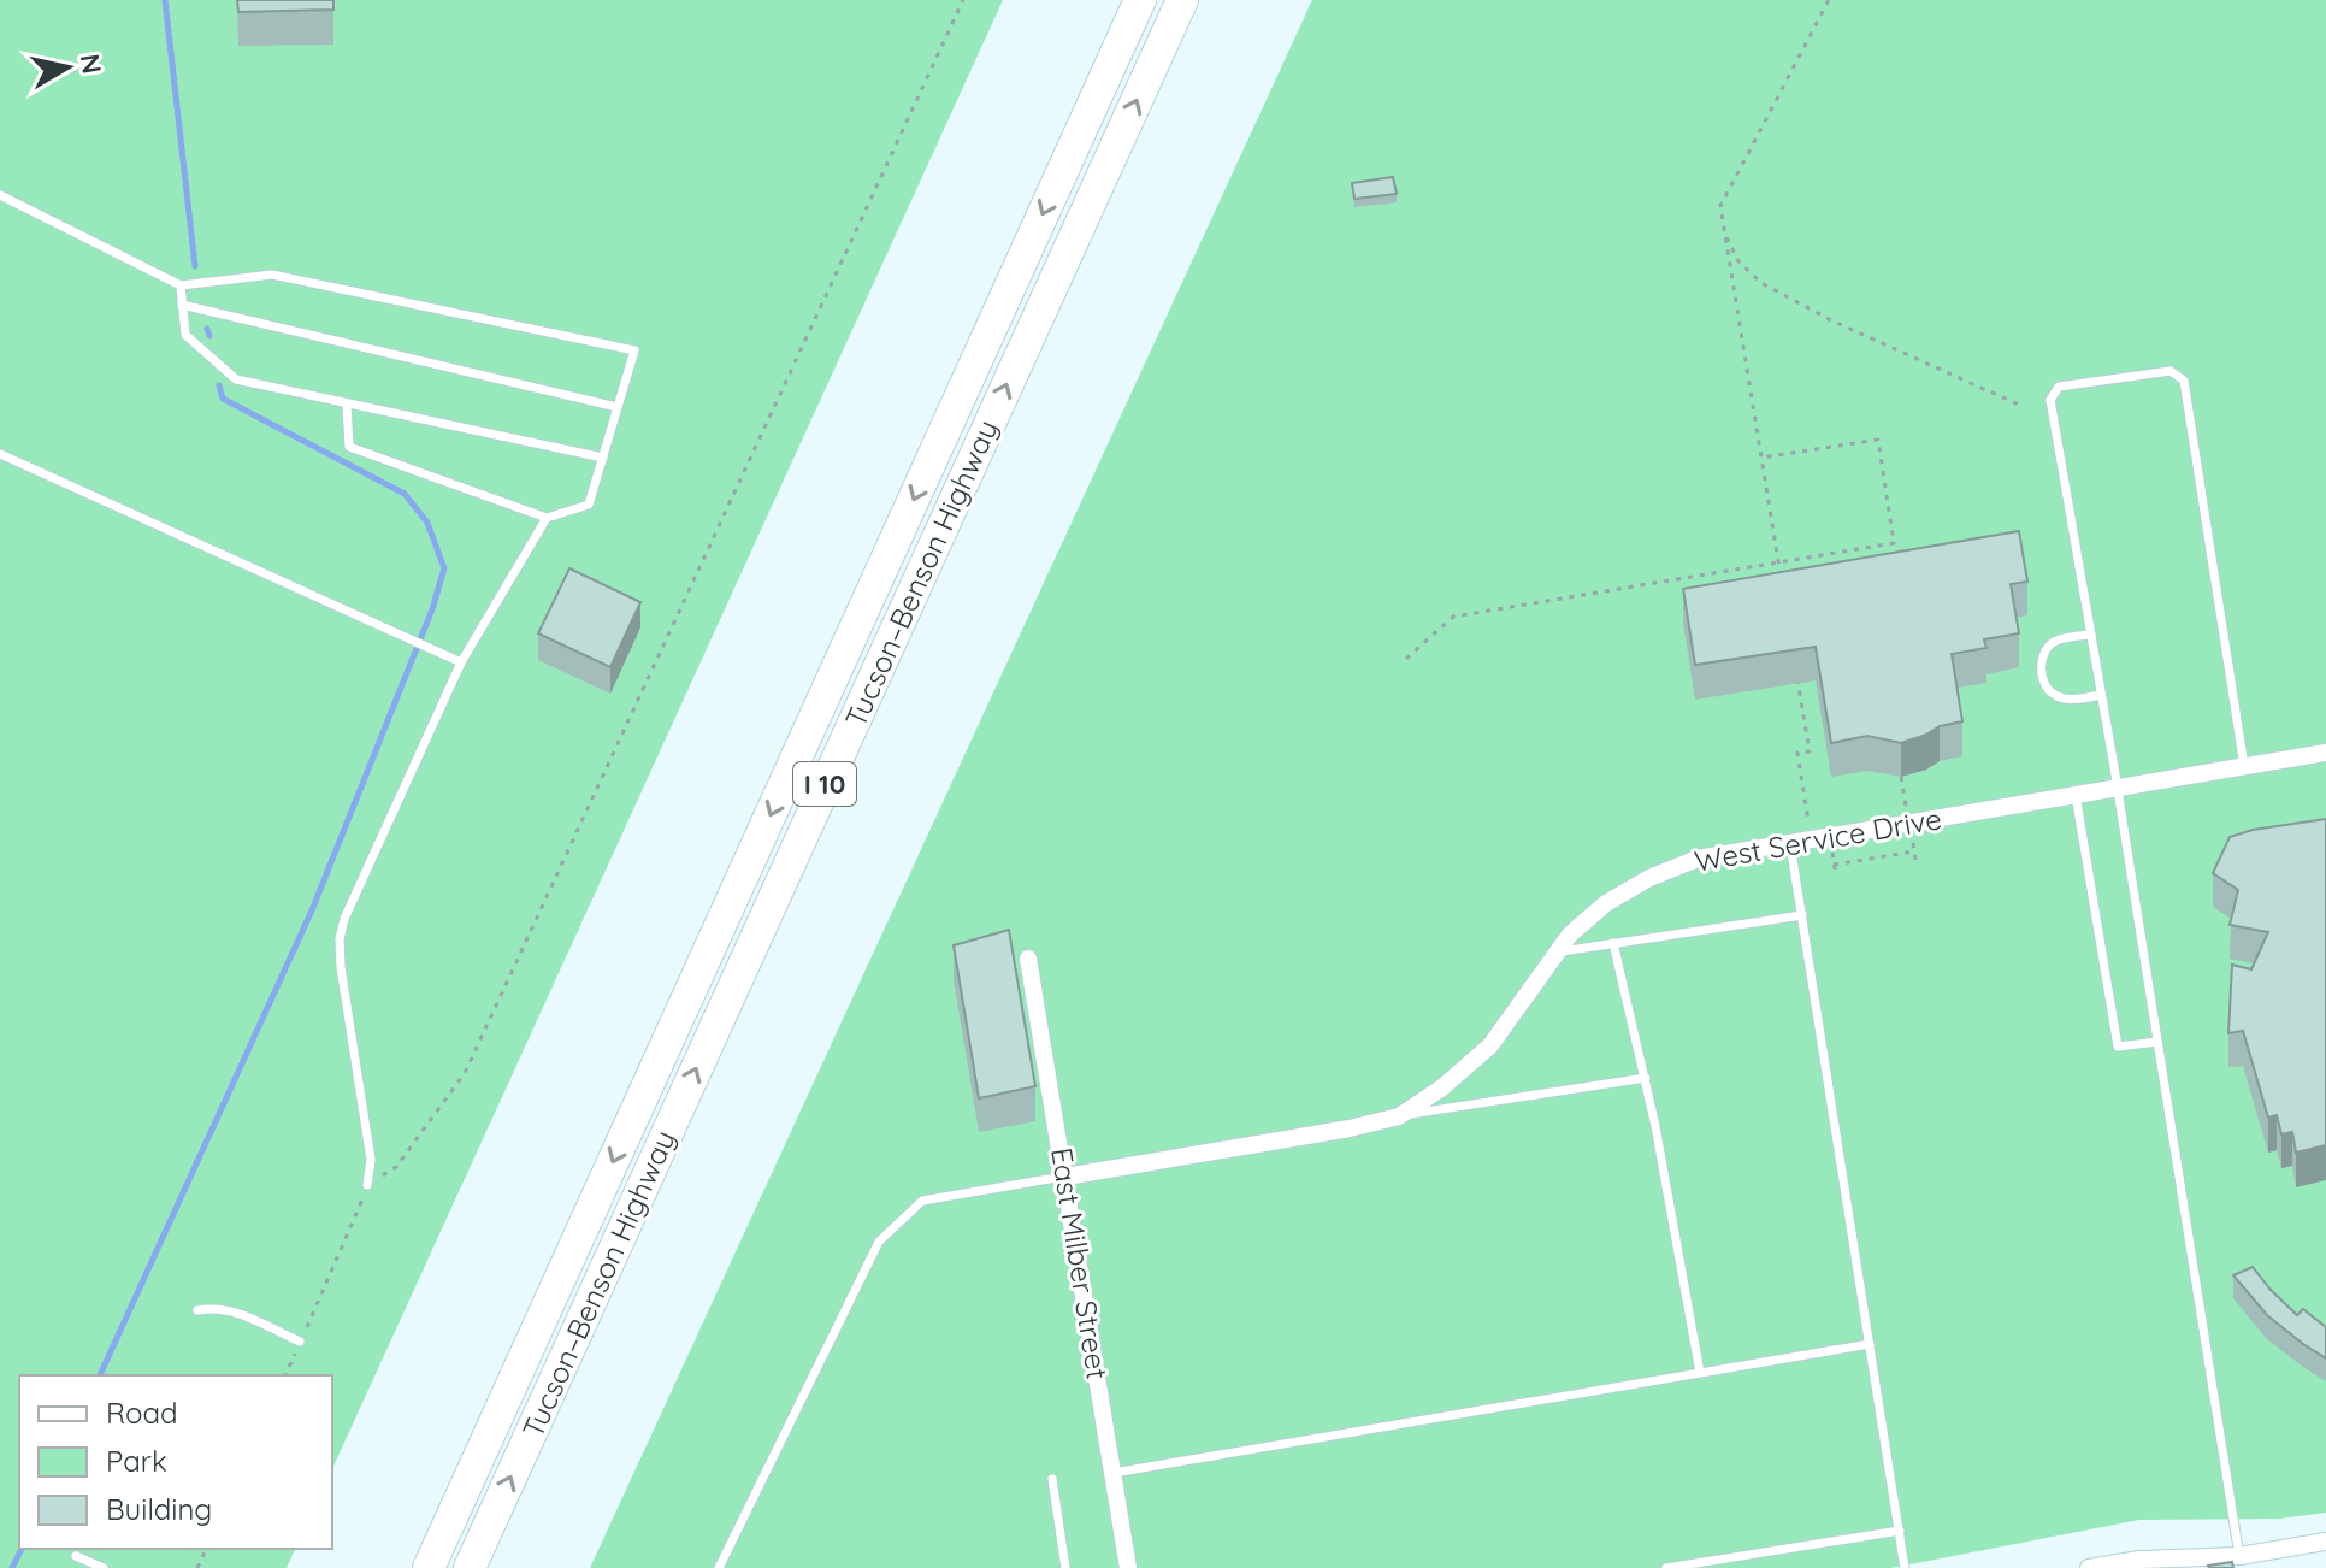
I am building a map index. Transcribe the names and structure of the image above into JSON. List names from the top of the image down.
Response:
{
  "streets": {
    "highway": ["Tucson–Benson Highway", "I 10"],
    "street": ["West Service Drive", "East Milber Street"]
  },
  "crossings": [
    ["West Service Drive", "East Milber Street"]
  ],
  "legend": ["Road", "Park", "Building"],
  "north": "right"
}
